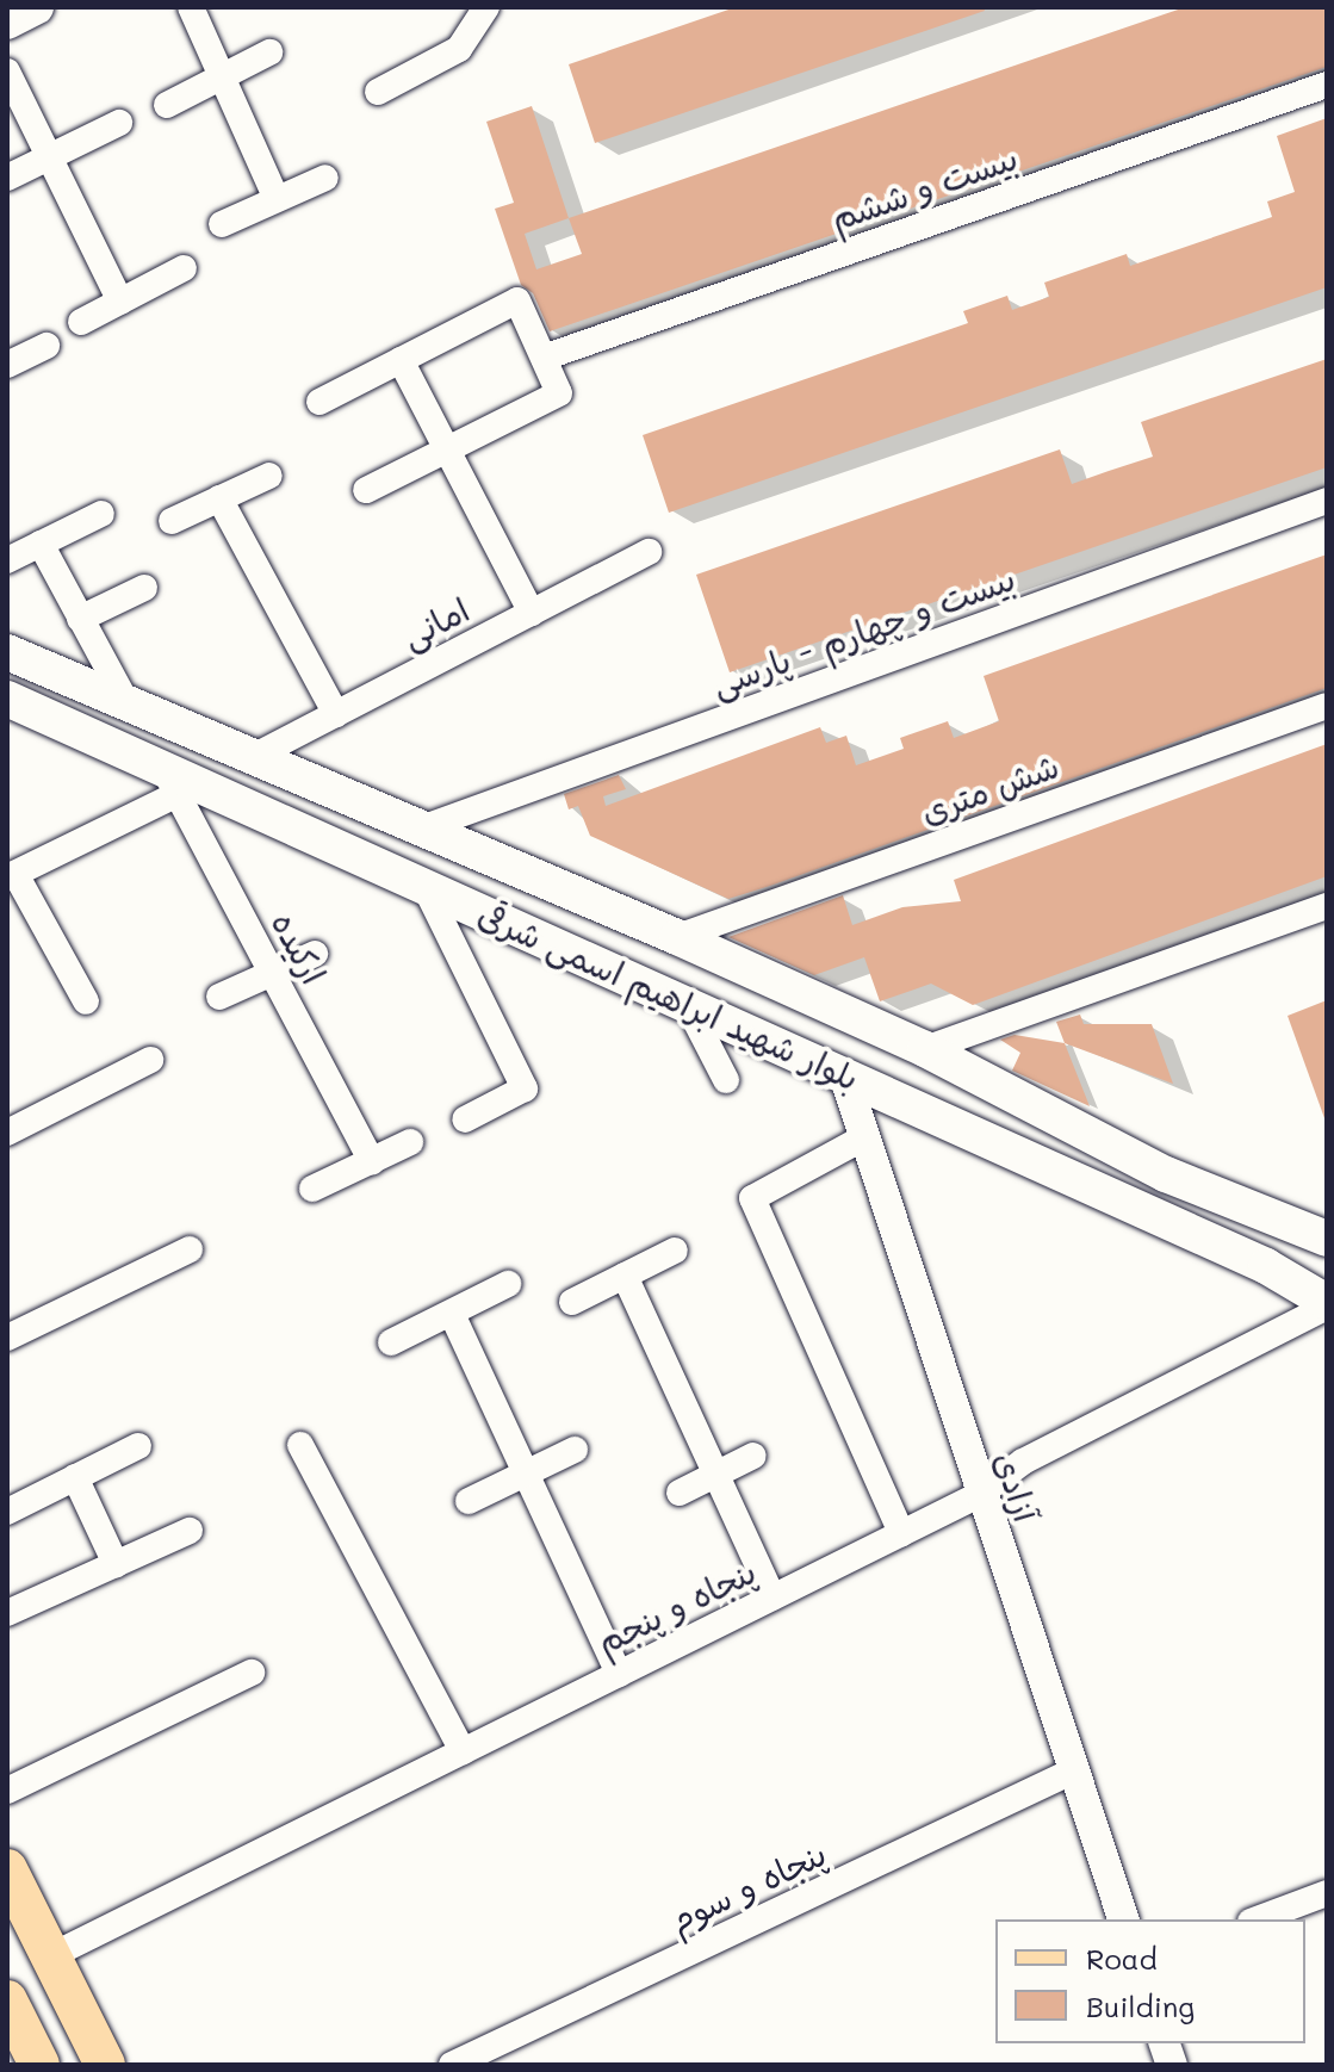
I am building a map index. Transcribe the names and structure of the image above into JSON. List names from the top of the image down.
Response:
{
  "streets": {
    "main road": ["بلوار شهید ابراهیم اسمی شرقی"],
    "street": [
      "بیست و ششم",
      "امانی",
      "بیست و چهارم - پارسی",
      "شش متری",
      "ارکیده",
      "آزادی",
      "پنجاه و پنجم",
      "پنجاه و سوم"
    ]
  },
  "crossings": [
    ["امانی", "بلوار شهید ابراهیم اسمی شرقی"],
    ["بیست و چهارم - پارسی", "بلوار شهید ابراهیم اسمی شرقی"],
    ["شش متری", "بلوار شهید ابراهیم اسمی شرقی"],
    ["ارکیده", "بلوار شهید ابراهیم اسمی شرقی"],
    ["بلوار شهید ابراهیم اسمی شرقی", "آزادی"],
    ["بلوار شهید ابراهیم اسمی شرقی", "پنجاه و پنجم"],
    ["آزادی", "پنجاه و پنجم"],
    ["آزادی", "پنجاه و سوم"]
  ],
  "legend": ["Road", "Building"]
}
